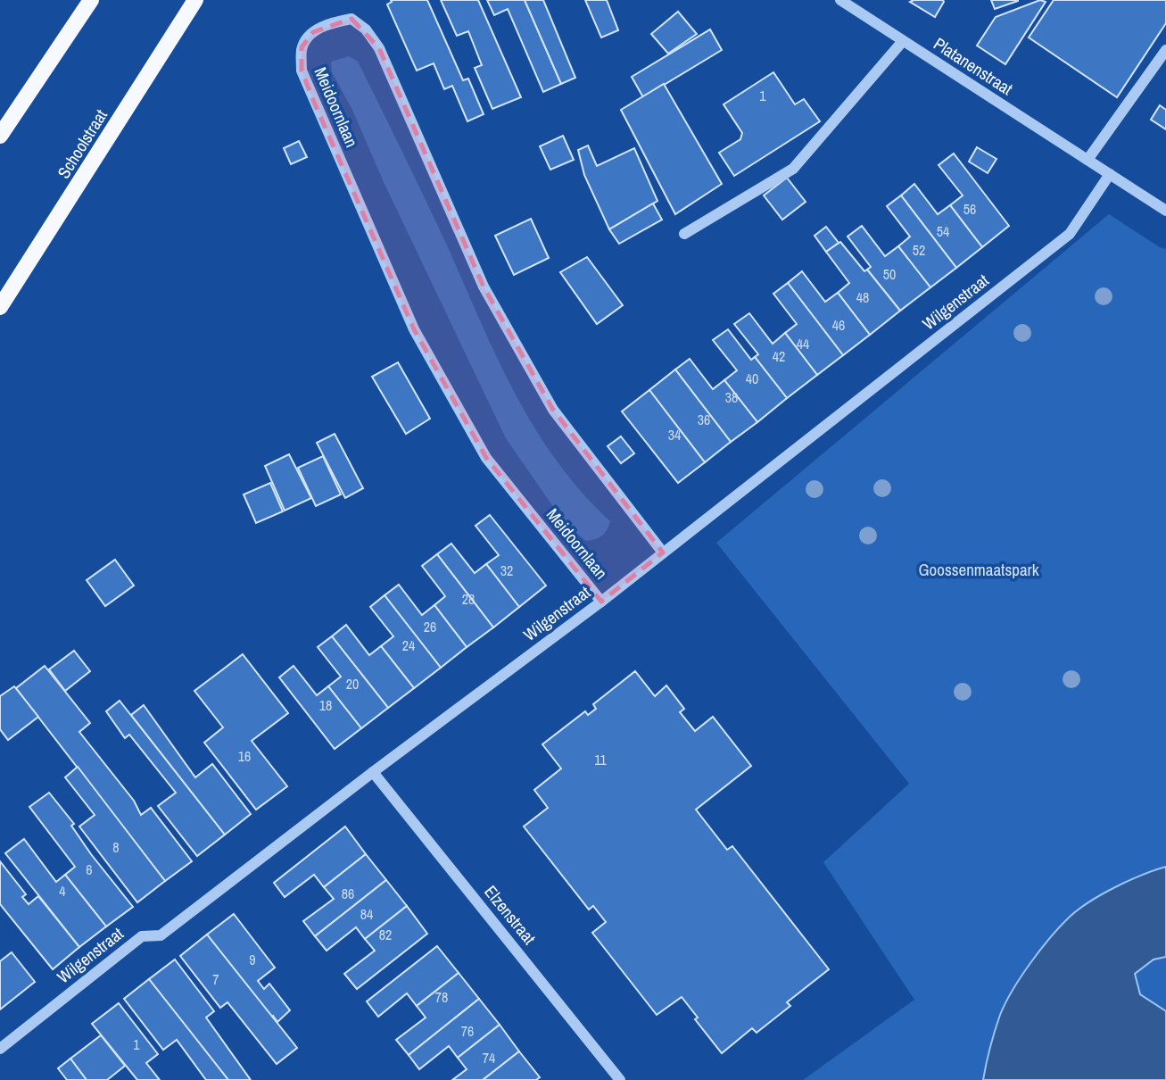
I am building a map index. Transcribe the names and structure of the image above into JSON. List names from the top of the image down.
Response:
{
  "streets": {
    "main road": ["Schoolstraat"],
    "street": [
      "Platanenstraat",
      "Meidoornlaan",
      "Wilgenstraat",
      "Elzenstraat"
    ]
  },
  "crossings": [
    ["Platanenstraat", "Wilgenstraat"],
    ["Meidoornlaan", "Wilgenstraat"],
    ["Wilgenstraat", "Elzenstraat"]
  ],
  "parks": ["Goossenmaatspark"],
  "house_numbers": [
    "1",
    "56",
    "54",
    "52",
    "50",
    "48",
    "46",
    "44",
    "42",
    "40",
    "38",
    "36",
    "34",
    "32",
    "28",
    "26",
    "24",
    "20",
    "18",
    "16",
    "11",
    "8",
    "6",
    "4",
    "86",
    "84",
    "82",
    "9",
    "7",
    "78",
    "76",
    "1",
    "74"
  ]
}
